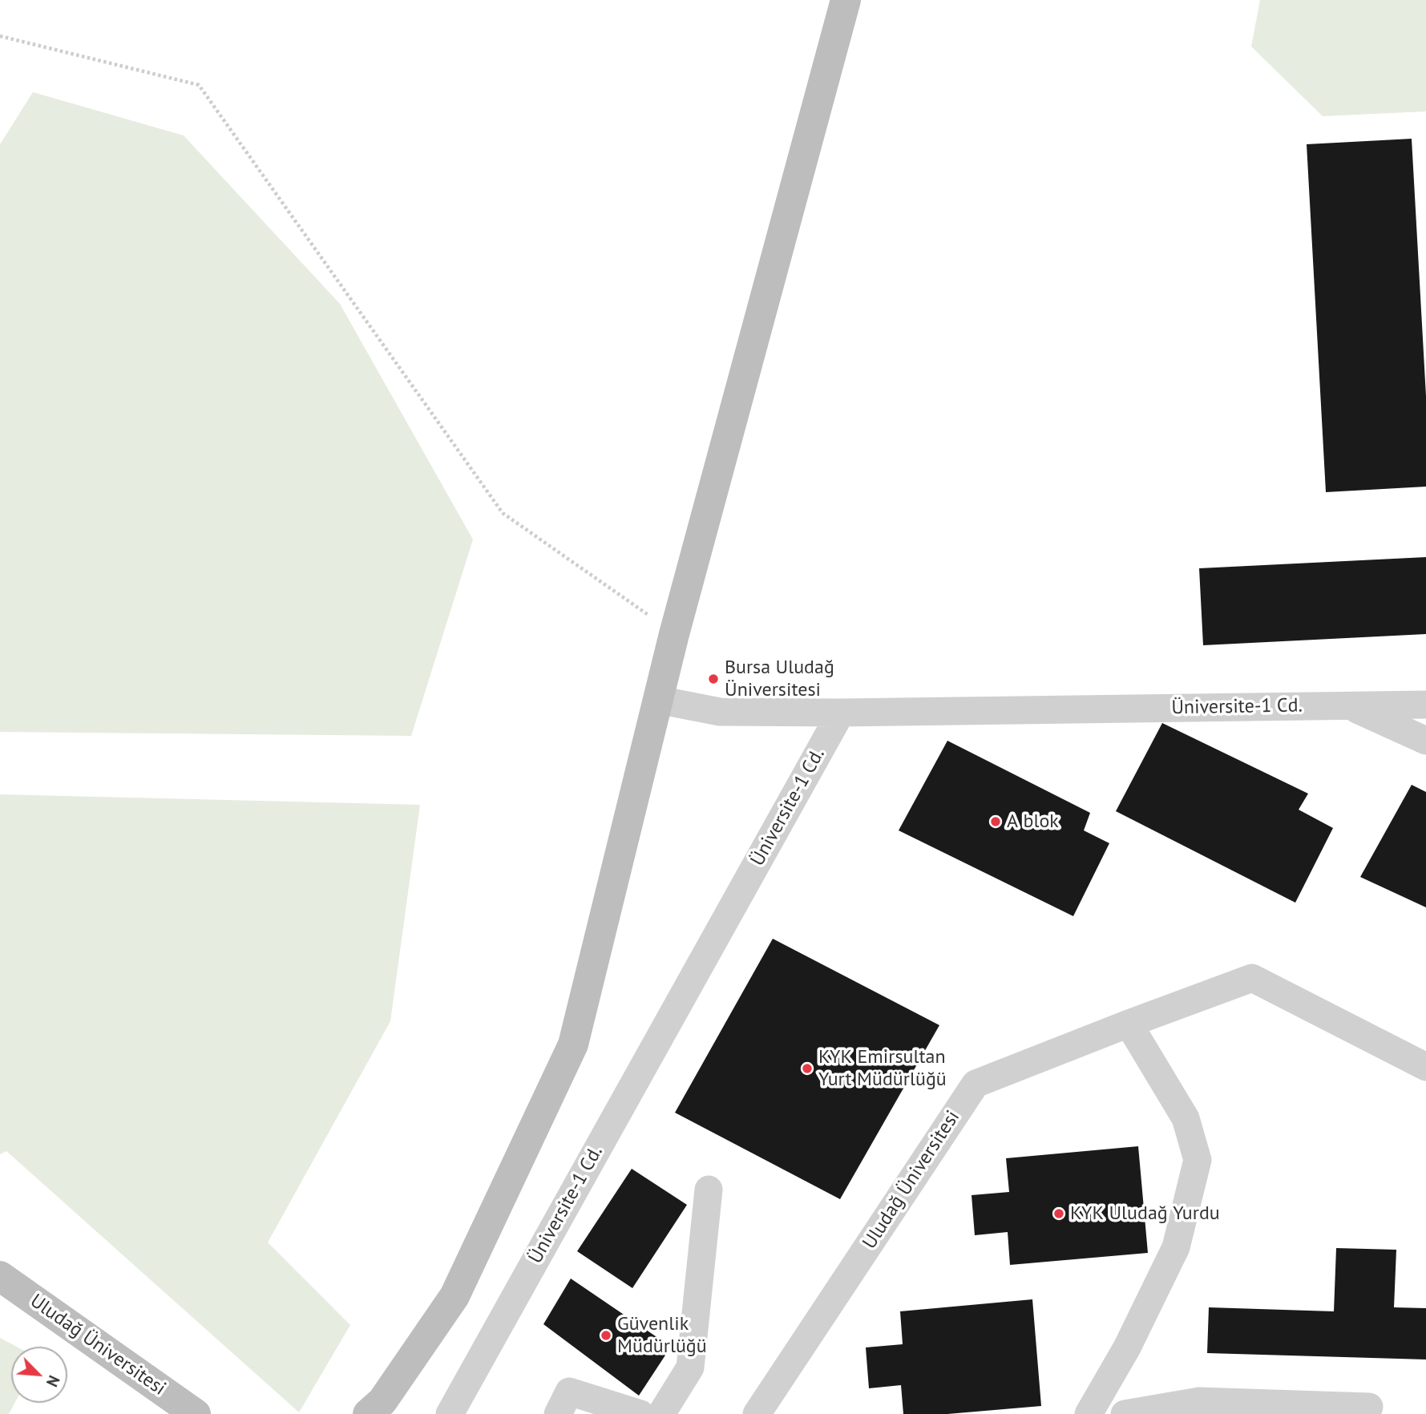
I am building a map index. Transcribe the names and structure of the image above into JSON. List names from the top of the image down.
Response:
{
  "streets": {
    "street": ["Üniversite-1 Cd.", "Uludağ Üniversitesi"]
  },
  "places": [
    "Bursa Uludağ Üniversitesi",
    "A blok",
    "KYK Emirsultan Yurt Müdürlüğü",
    "KYK Uludağ Yurdu",
    "Güvenlik Müdürlüğü"
  ],
  "north": "bottom right"
}
